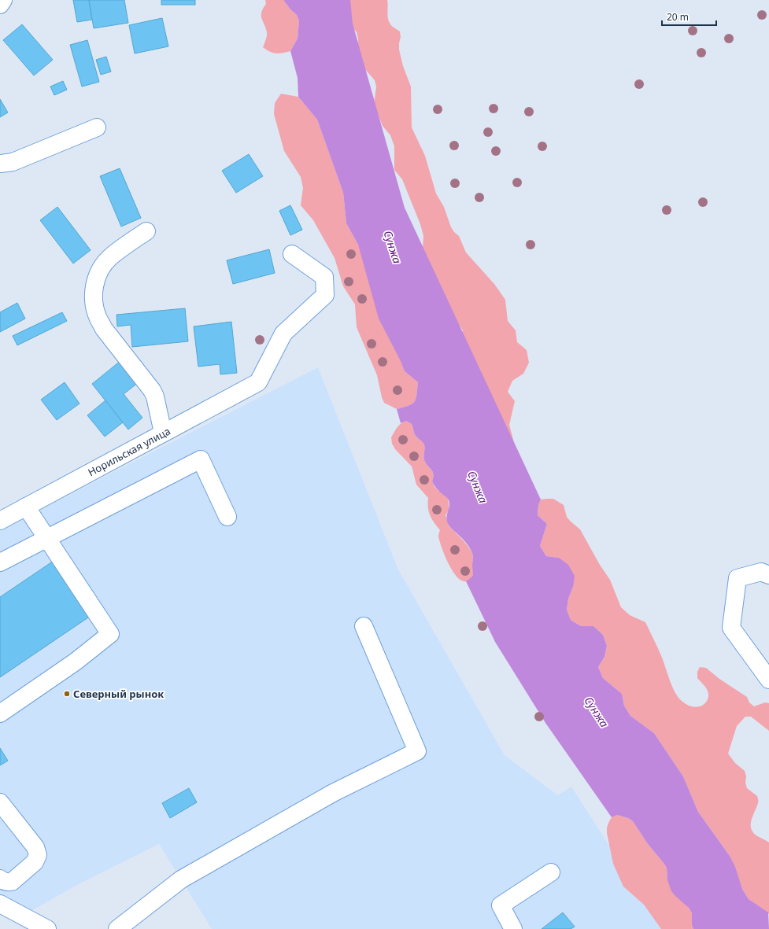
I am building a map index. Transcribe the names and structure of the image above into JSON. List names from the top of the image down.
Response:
{
  "streets": {
    "street": ["Норильская улица"]
  },
  "water": ["Сунжа"],
  "places": ["Северный рынок"],
  "scale_bar": "20 m"
}
